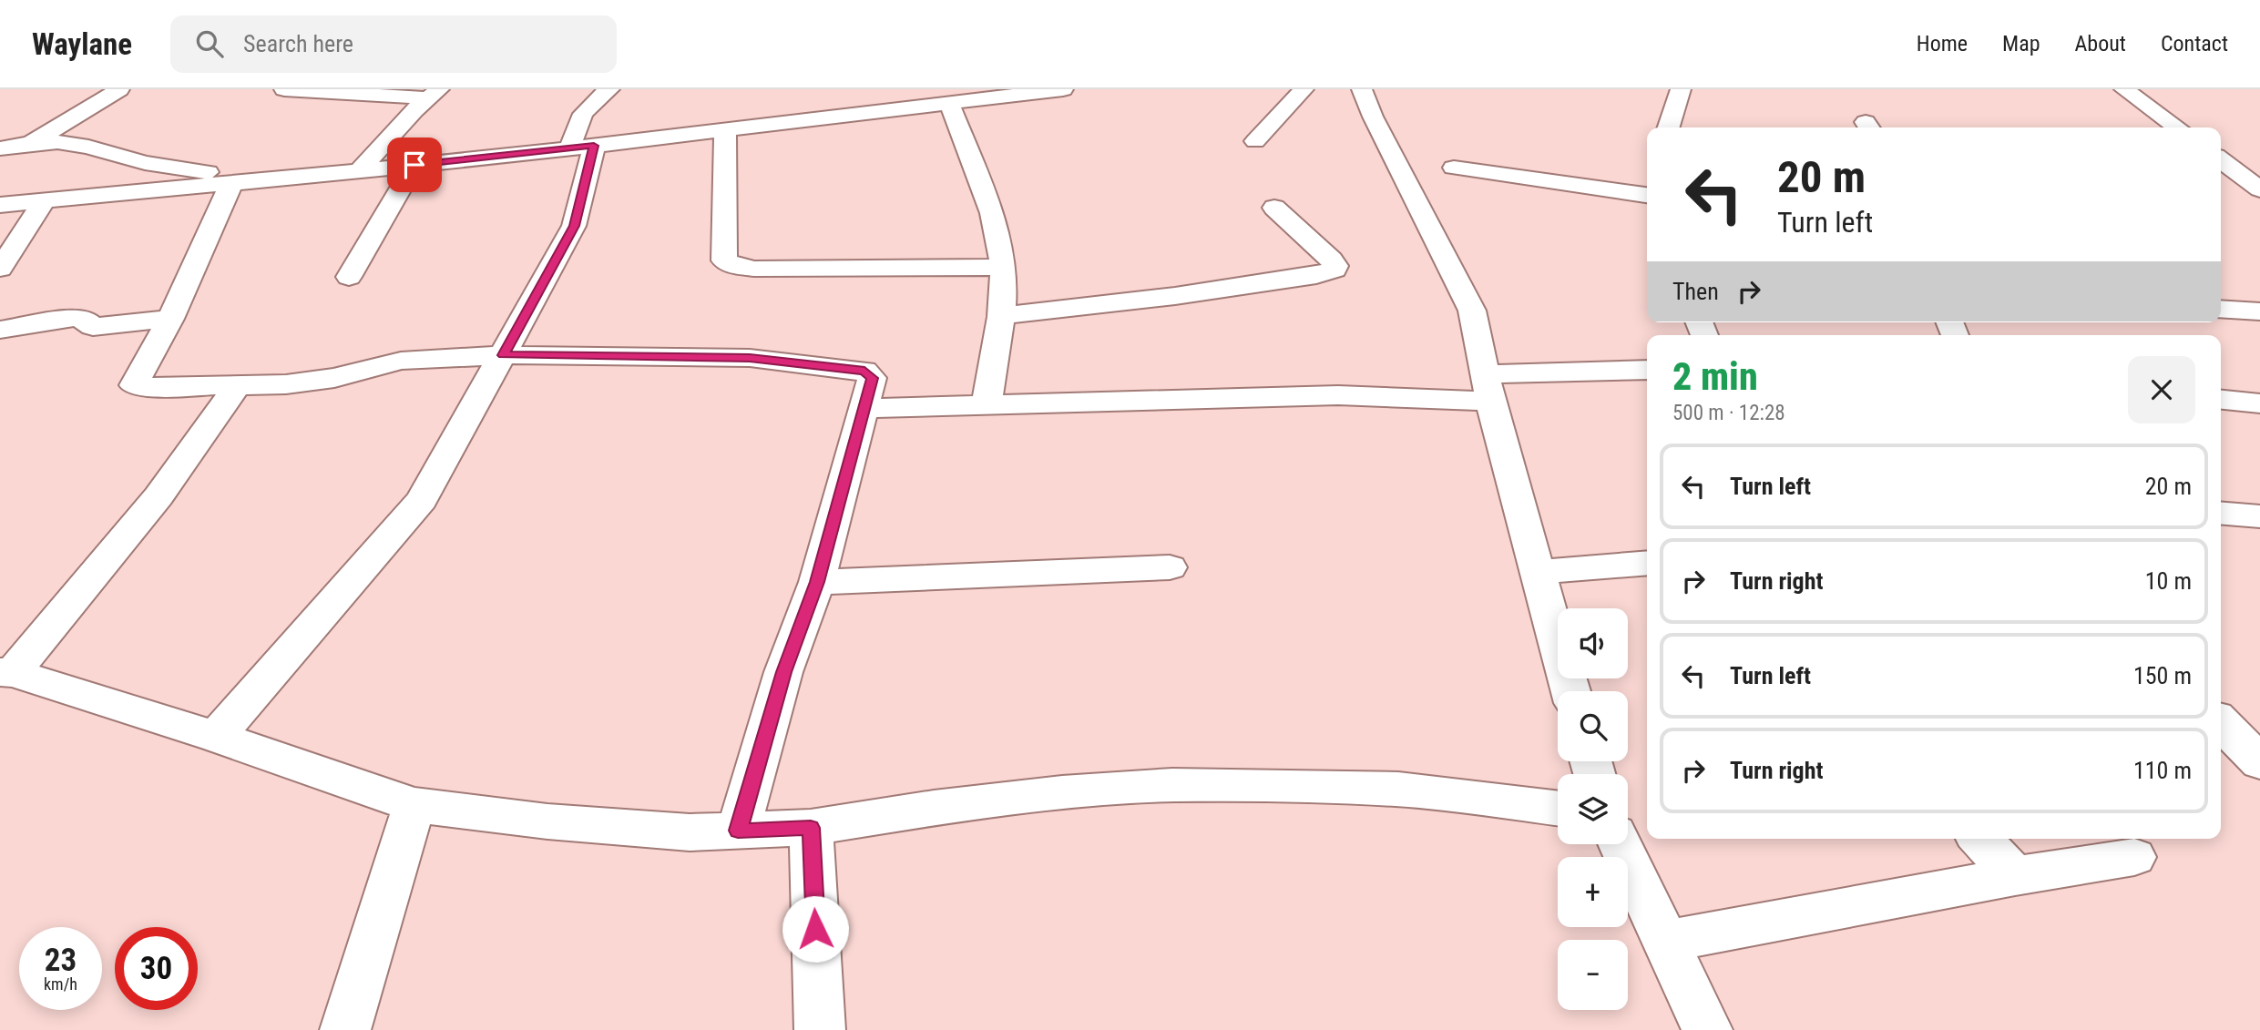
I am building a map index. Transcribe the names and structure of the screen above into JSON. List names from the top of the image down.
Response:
{
  "page": {
    "header": "Waylane",
    "search": "Search here",
    "nav": [
      "Home",
      "Map",
      "About",
      "Contact"
    ],
    "turn": ["20 m", "Turn left"],
    "then": "Then",
    "heading": ["2 min", "500 m · 12:28"],
    "list": [
      {
        "name": "Turn left",
        "value": "20 m"
      },
      {
        "name": "Turn right",
        "value": "10 m"
      },
      {
        "name": "Turn left",
        "value": "150 m"
      },
      {
        "name": "Turn right",
        "value": "110 m"
      }
    ],
    "map_buttons": ["+", "−"],
    "speed": "23 km/h",
    "limit": "30"
  }
}
